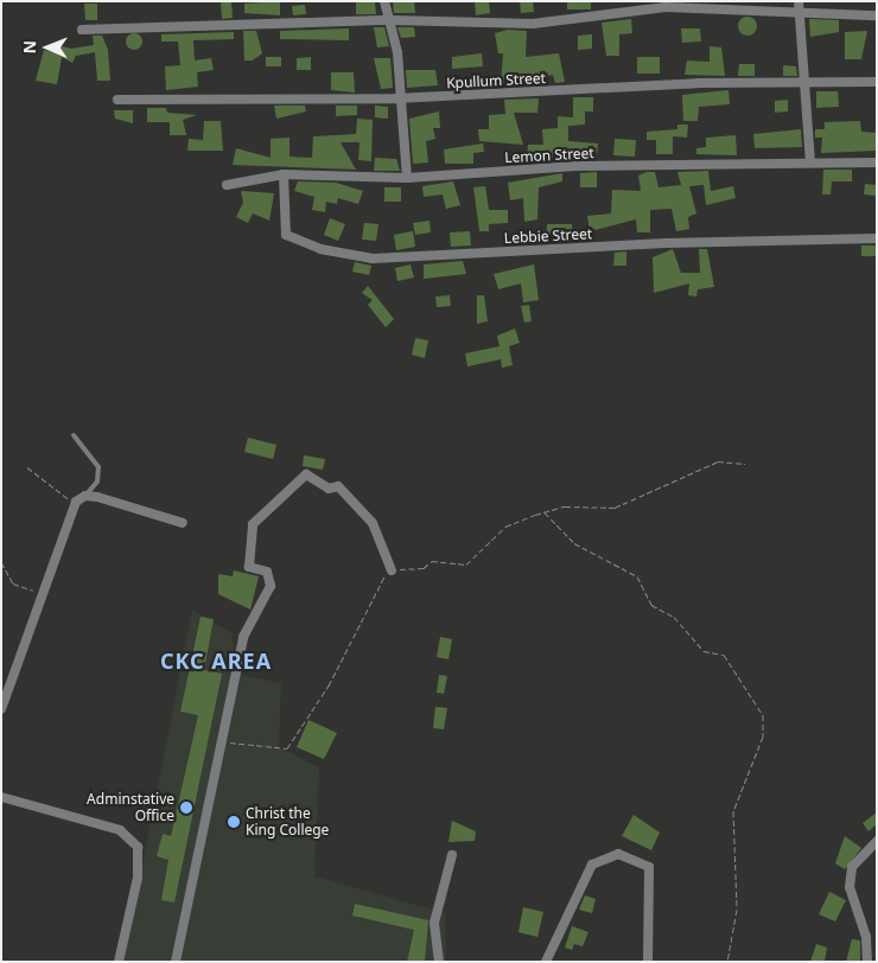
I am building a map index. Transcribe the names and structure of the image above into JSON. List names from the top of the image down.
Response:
{
  "streets": {
    "street": ["Kpullum Street", "Lemon Street", "Lebbie Street"]
  },
  "crossings": [
    ["Lemon Street", "Lebbie Street"]
  ],
  "districts": ["CKC AREA"],
  "places": ["Adminstative Office", "Christ the King College"],
  "north": "left"
}
